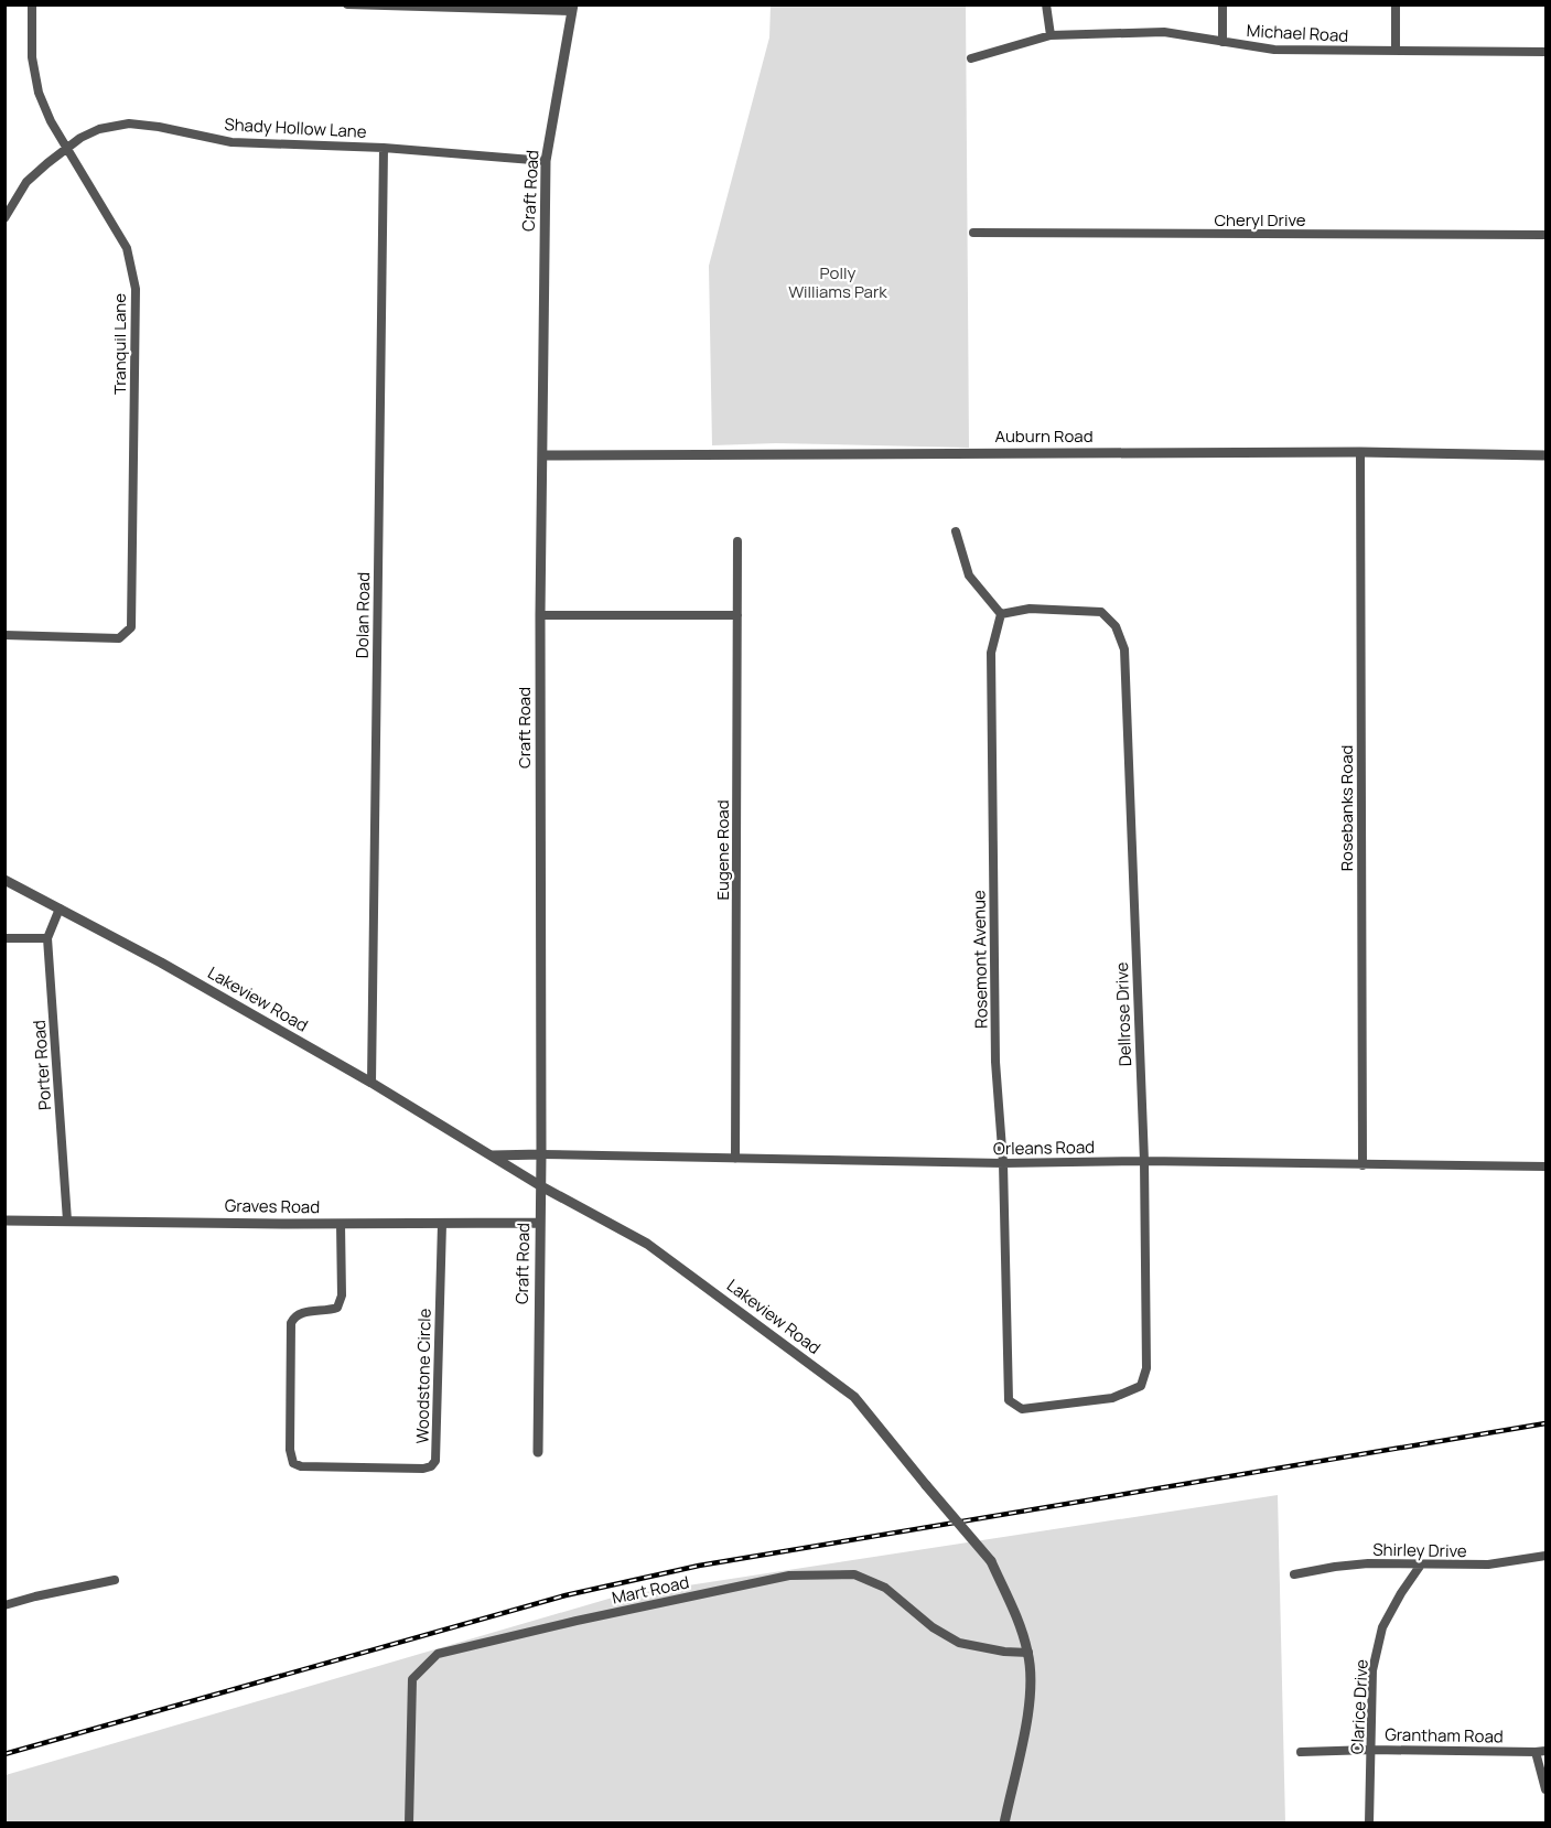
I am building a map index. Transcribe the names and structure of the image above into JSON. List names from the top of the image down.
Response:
{
  "streets": {
    "street": [
      "Michael Road",
      "Shady Hollow Lane",
      "Craft Road",
      "Cheryl Drive",
      "Tranquil Lane",
      "Auburn Road",
      "Dolan Road",
      "Rosebanks Road",
      "Eugene Road",
      "Rosemont Avenue",
      "Lakeview Road",
      "Dellrose Drive",
      "Porter Road",
      "Orleans Road",
      "Graves Road",
      "Woodstone Circle",
      "Shirley Drive",
      "Mart Road",
      "Clarice Drive",
      "Grantham Road"
    ]
  },
  "crossings": [
    ["Shady Hollow Lane", "Craft Road"],
    ["Shady Hollow Lane", "Tranquil Lane"],
    ["Shady Hollow Lane", "Dolan Road"],
    ["Craft Road", "Auburn Road"],
    ["Craft Road", "Lakeview Road"],
    ["Craft Road", "Orleans Road"],
    ["Craft Road", "Graves Road"],
    ["Auburn Road", "Rosebanks Road"],
    ["Dolan Road", "Lakeview Road"],
    ["Rosebanks Road", "Orleans Road"],
    ["Eugene Road", "Orleans Road"],
    ["Rosemont Avenue", "Dellrose Drive"],
    ["Rosemont Avenue", "Orleans Road"],
    ["Lakeview Road", "Porter Road"],
    ["Lakeview Road", "Mart Road"],
    ["Dellrose Drive", "Orleans Road"],
    ["Porter Road", "Graves Road"],
    ["Graves Road", "Woodstone Circle"],
    ["Shirley Drive", "Clarice Drive"],
    ["Clarice Drive", "Grantham Road"]
  ],
  "parks": ["Polly Williams Park"]
}
